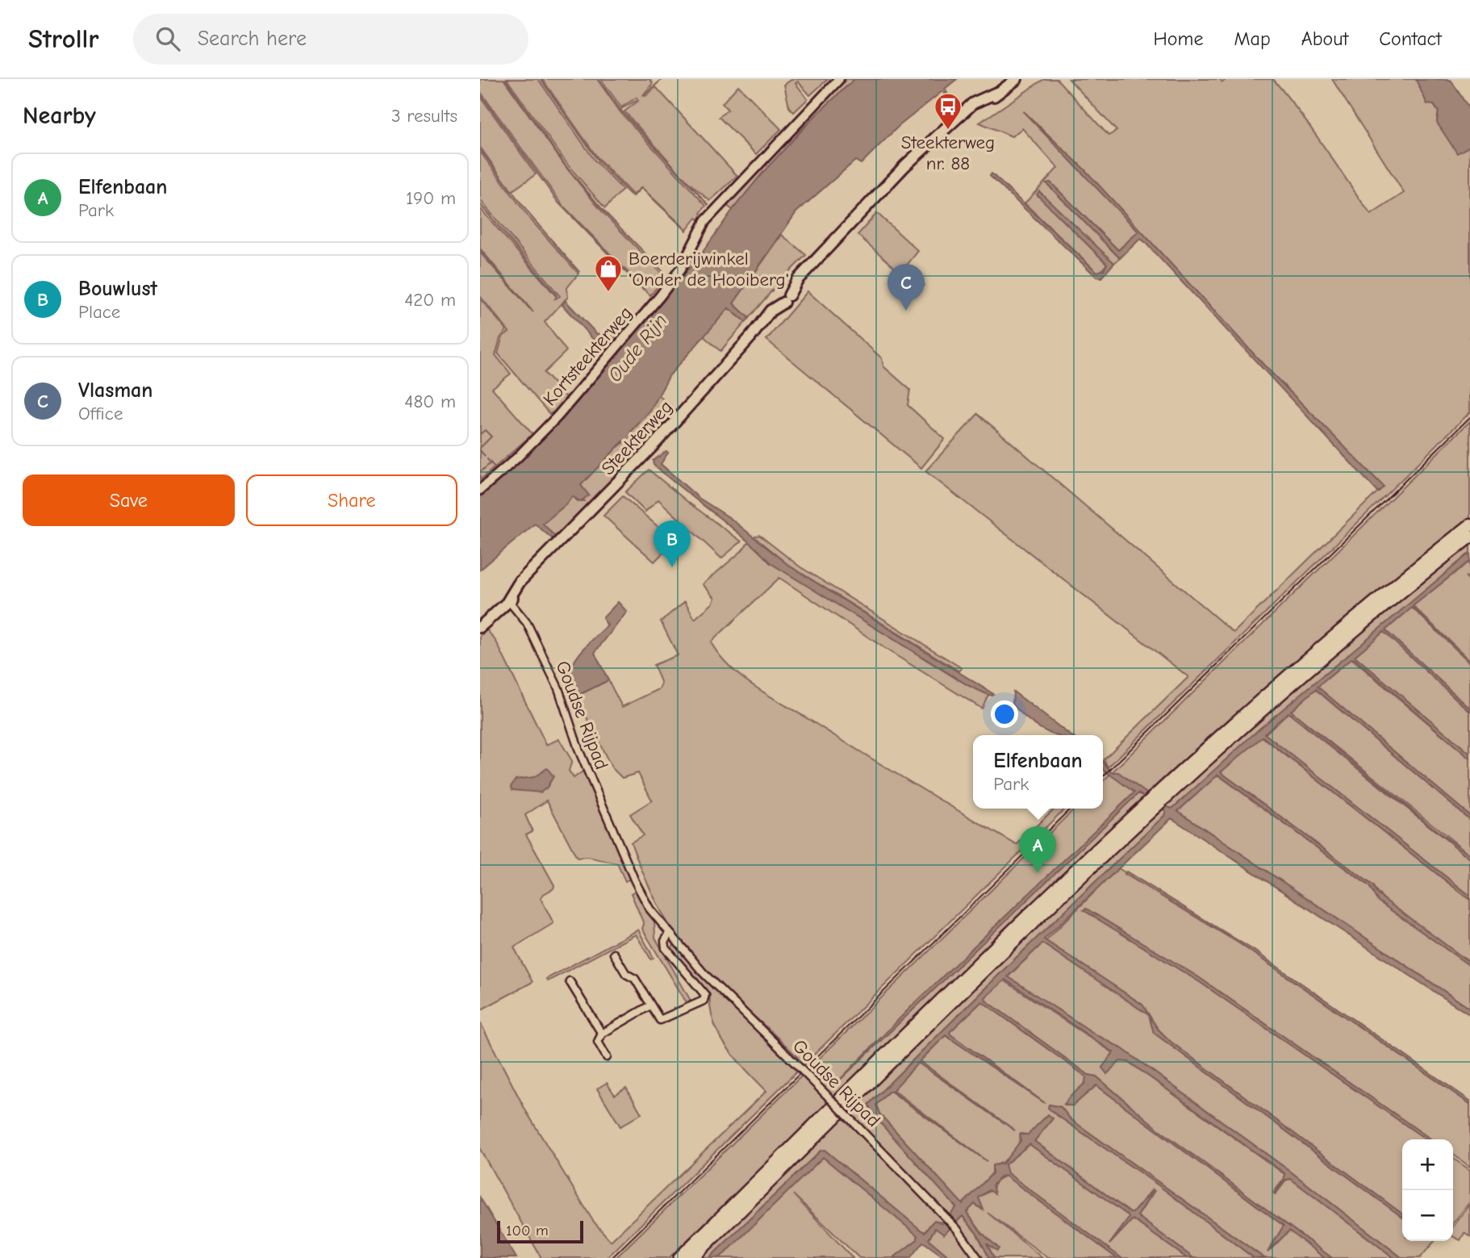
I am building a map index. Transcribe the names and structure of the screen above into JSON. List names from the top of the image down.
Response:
{
  "streets": {
    "main road": ["Steekterweg"],
    "street": ["Kortsteekterweg", "Goudse Rijpad"]
  },
  "crossings": [
    ["Steekterweg", "Goudse Rijpad"]
  ],
  "water": ["Oude Rijn"],
  "places": {
    "bus stop": ["Steekterweg nr. 88"],
    "shop": ["Boerderijwinkel 'Onder de Hooiberg'"]
  },
  "scale_bar": "100 m",
  "page": {
    "header": "Strollr",
    "search": "Search here",
    "nav": [
      "Home",
      "Map",
      "About",
      "Contact"
    ],
    "heading": ["Nearby", "3 results"],
    "list": [
      {
        "mark": "A",
        "name": "Elfenbaan",
        "note": "Park",
        "value": "190 m"
      },
      {
        "mark": "B",
        "name": "Bouwlust",
        "note": "Place",
        "value": "420 m"
      },
      {
        "mark": "C",
        "name": "Vlasman",
        "note": "Office",
        "value": "480 m"
      }
    ],
    "pins": ["C", "B", "A"],
    "buttons": ["Save", "Share"],
    "popup": ["Elfenbaan", "Park"],
    "map_buttons": ["+", "−"],
    "scale": "100 m"
  }
}
